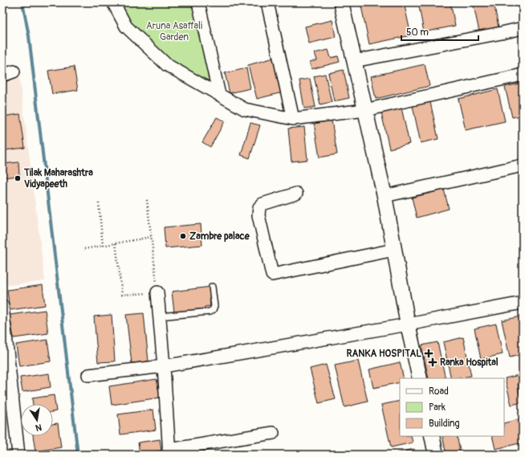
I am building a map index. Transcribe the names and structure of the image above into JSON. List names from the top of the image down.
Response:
{
  "parks": ["Aruna Asaffali Garden"],
  "places": {
    "other": ["Tilak Maharashtra Vidyapeeth", "Zambre palace"],
    "health": ["RANKA HOSPITAL", "Ranka Hospital"]
  },
  "legend": ["Road", "Park", "Building"],
  "scale_bar": "50 m",
  "north": "bottom"
}
